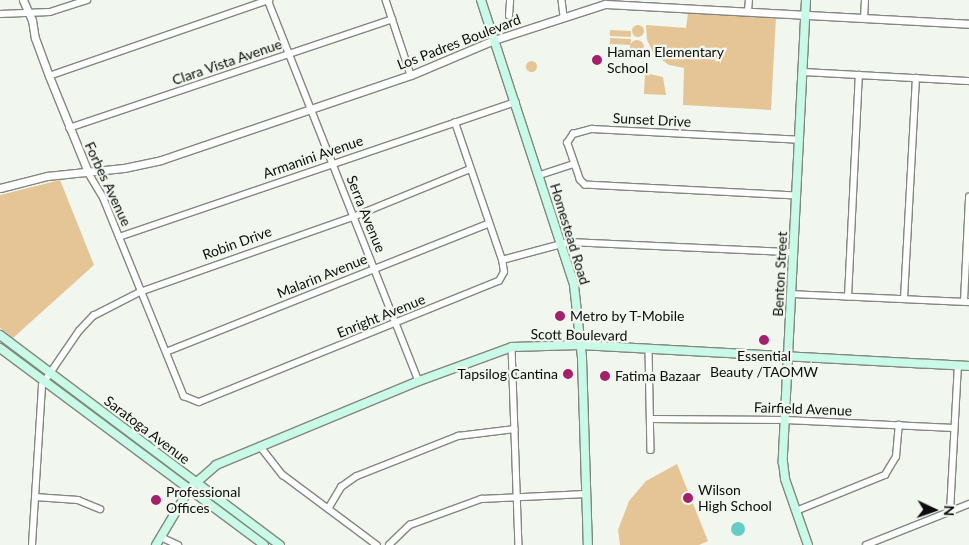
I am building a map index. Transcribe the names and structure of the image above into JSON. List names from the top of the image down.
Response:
{
  "streets": {
    "main road": [
      "Homestead Road",
      "Benton Street",
      "Scott Boulevard",
      "Saratoga Avenue"
    ],
    "street": [
      "Los Padres Boulevard",
      "Clara Vista Avenue",
      "Sunset Drive",
      "Armanini Avenue",
      "Forbes Avenue",
      "Serra Avenue",
      "Robin Drive",
      "Malarin Avenue",
      "Enright Avenue",
      "Fairfield Avenue"
    ]
  },
  "crossings": [
    ["Los Padres Boulevard", "Forbes Avenue"],
    ["Los Padres Boulevard", "Serra Avenue"],
    ["Los Padres Boulevard", "Homestead Road"],
    ["Los Padres Boulevard", "Benton Street"],
    ["Clara Vista Avenue", "Forbes Avenue"],
    ["Clara Vista Avenue", "Serra Avenue"],
    ["Sunset Drive", "Benton Street"],
    ["Armanini Avenue", "Forbes Avenue"],
    ["Armanini Avenue", "Serra Avenue"],
    ["Armanini Avenue", "Homestead Road"],
    ["Forbes Avenue", "Robin Drive"],
    ["Forbes Avenue", "Malarin Avenue"],
    ["Forbes Avenue", "Enright Avenue"],
    ["Serra Avenue", "Robin Drive"],
    ["Serra Avenue", "Malarin Avenue"],
    ["Serra Avenue", "Enright Avenue"],
    ["Serra Avenue", "Scott Boulevard"],
    ["Homestead Road", "Scott Boulevard"],
    ["Robin Drive", "Saratoga Avenue"],
    ["Benton Street", "Scott Boulevard"],
    ["Benton Street", "Fairfield Avenue"],
    ["Scott Boulevard", "Saratoga Avenue"]
  ],
  "places": [
    "Haman Elementary School",
    "Metro by T-Mobile",
    "Essential Beauty /TAOMW",
    "Tapsilog Cantina",
    "Fatima Bazaar",
    "Wilson High School",
    "Professional Offices"
  ],
  "north": "right"
}
